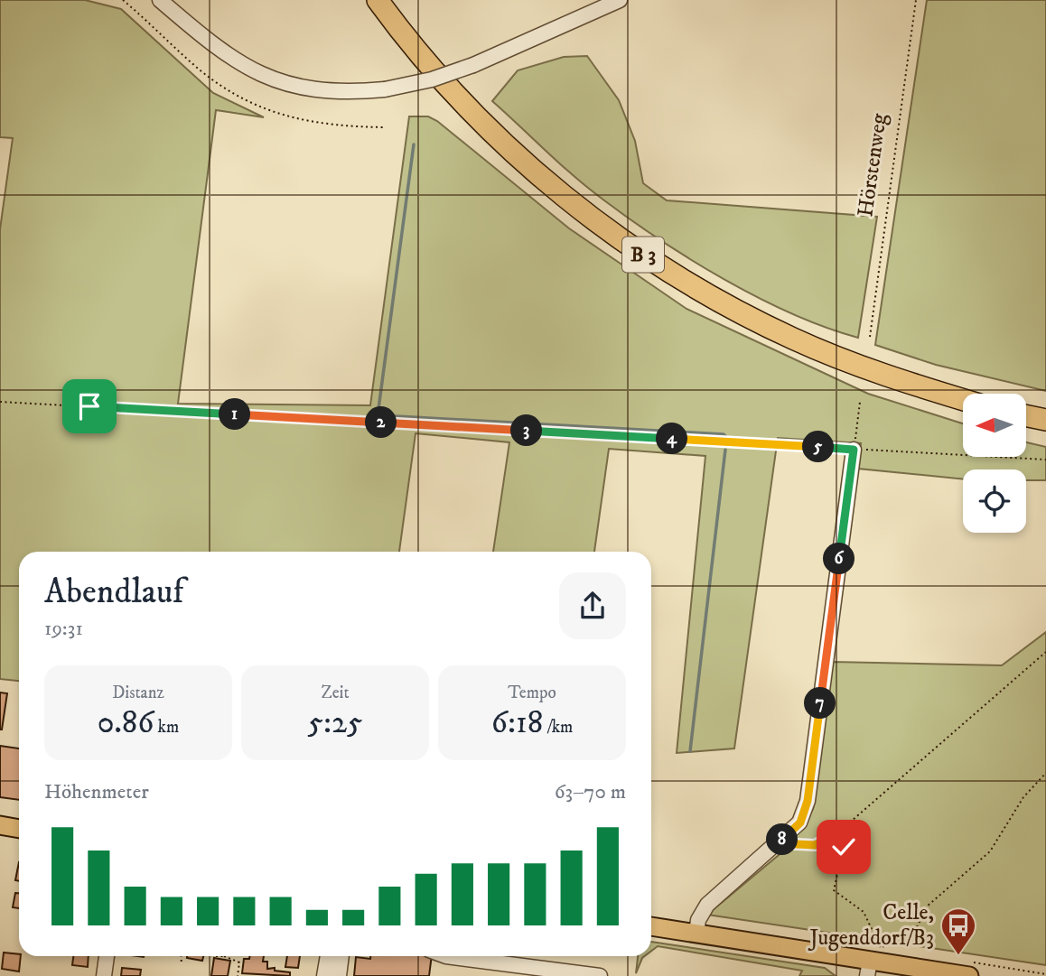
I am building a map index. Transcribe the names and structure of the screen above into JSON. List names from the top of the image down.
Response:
{
  "streets": {
    "highway": ["B 3"],
    "path": ["Hörstenweg"]
  },
  "places": {
    "bus stop": ["Celle, Jugenddorf/B3"]
  },
  "north": "left",
  "page": {
    "pins": [
      "1",
      "2",
      "3",
      "4",
      "5",
      "6",
      "7",
      "8"
    ],
    "heading": ["Abendlauf", "19:31"],
    "stats": [
      ["Distanz", "0.86 km"],
      ["Zeit", "5:25"],
      ["Tempo", "6:18 /km"]
    ],
    "chart": ["Höhenmeter", "63–70 m"]
  }
}
